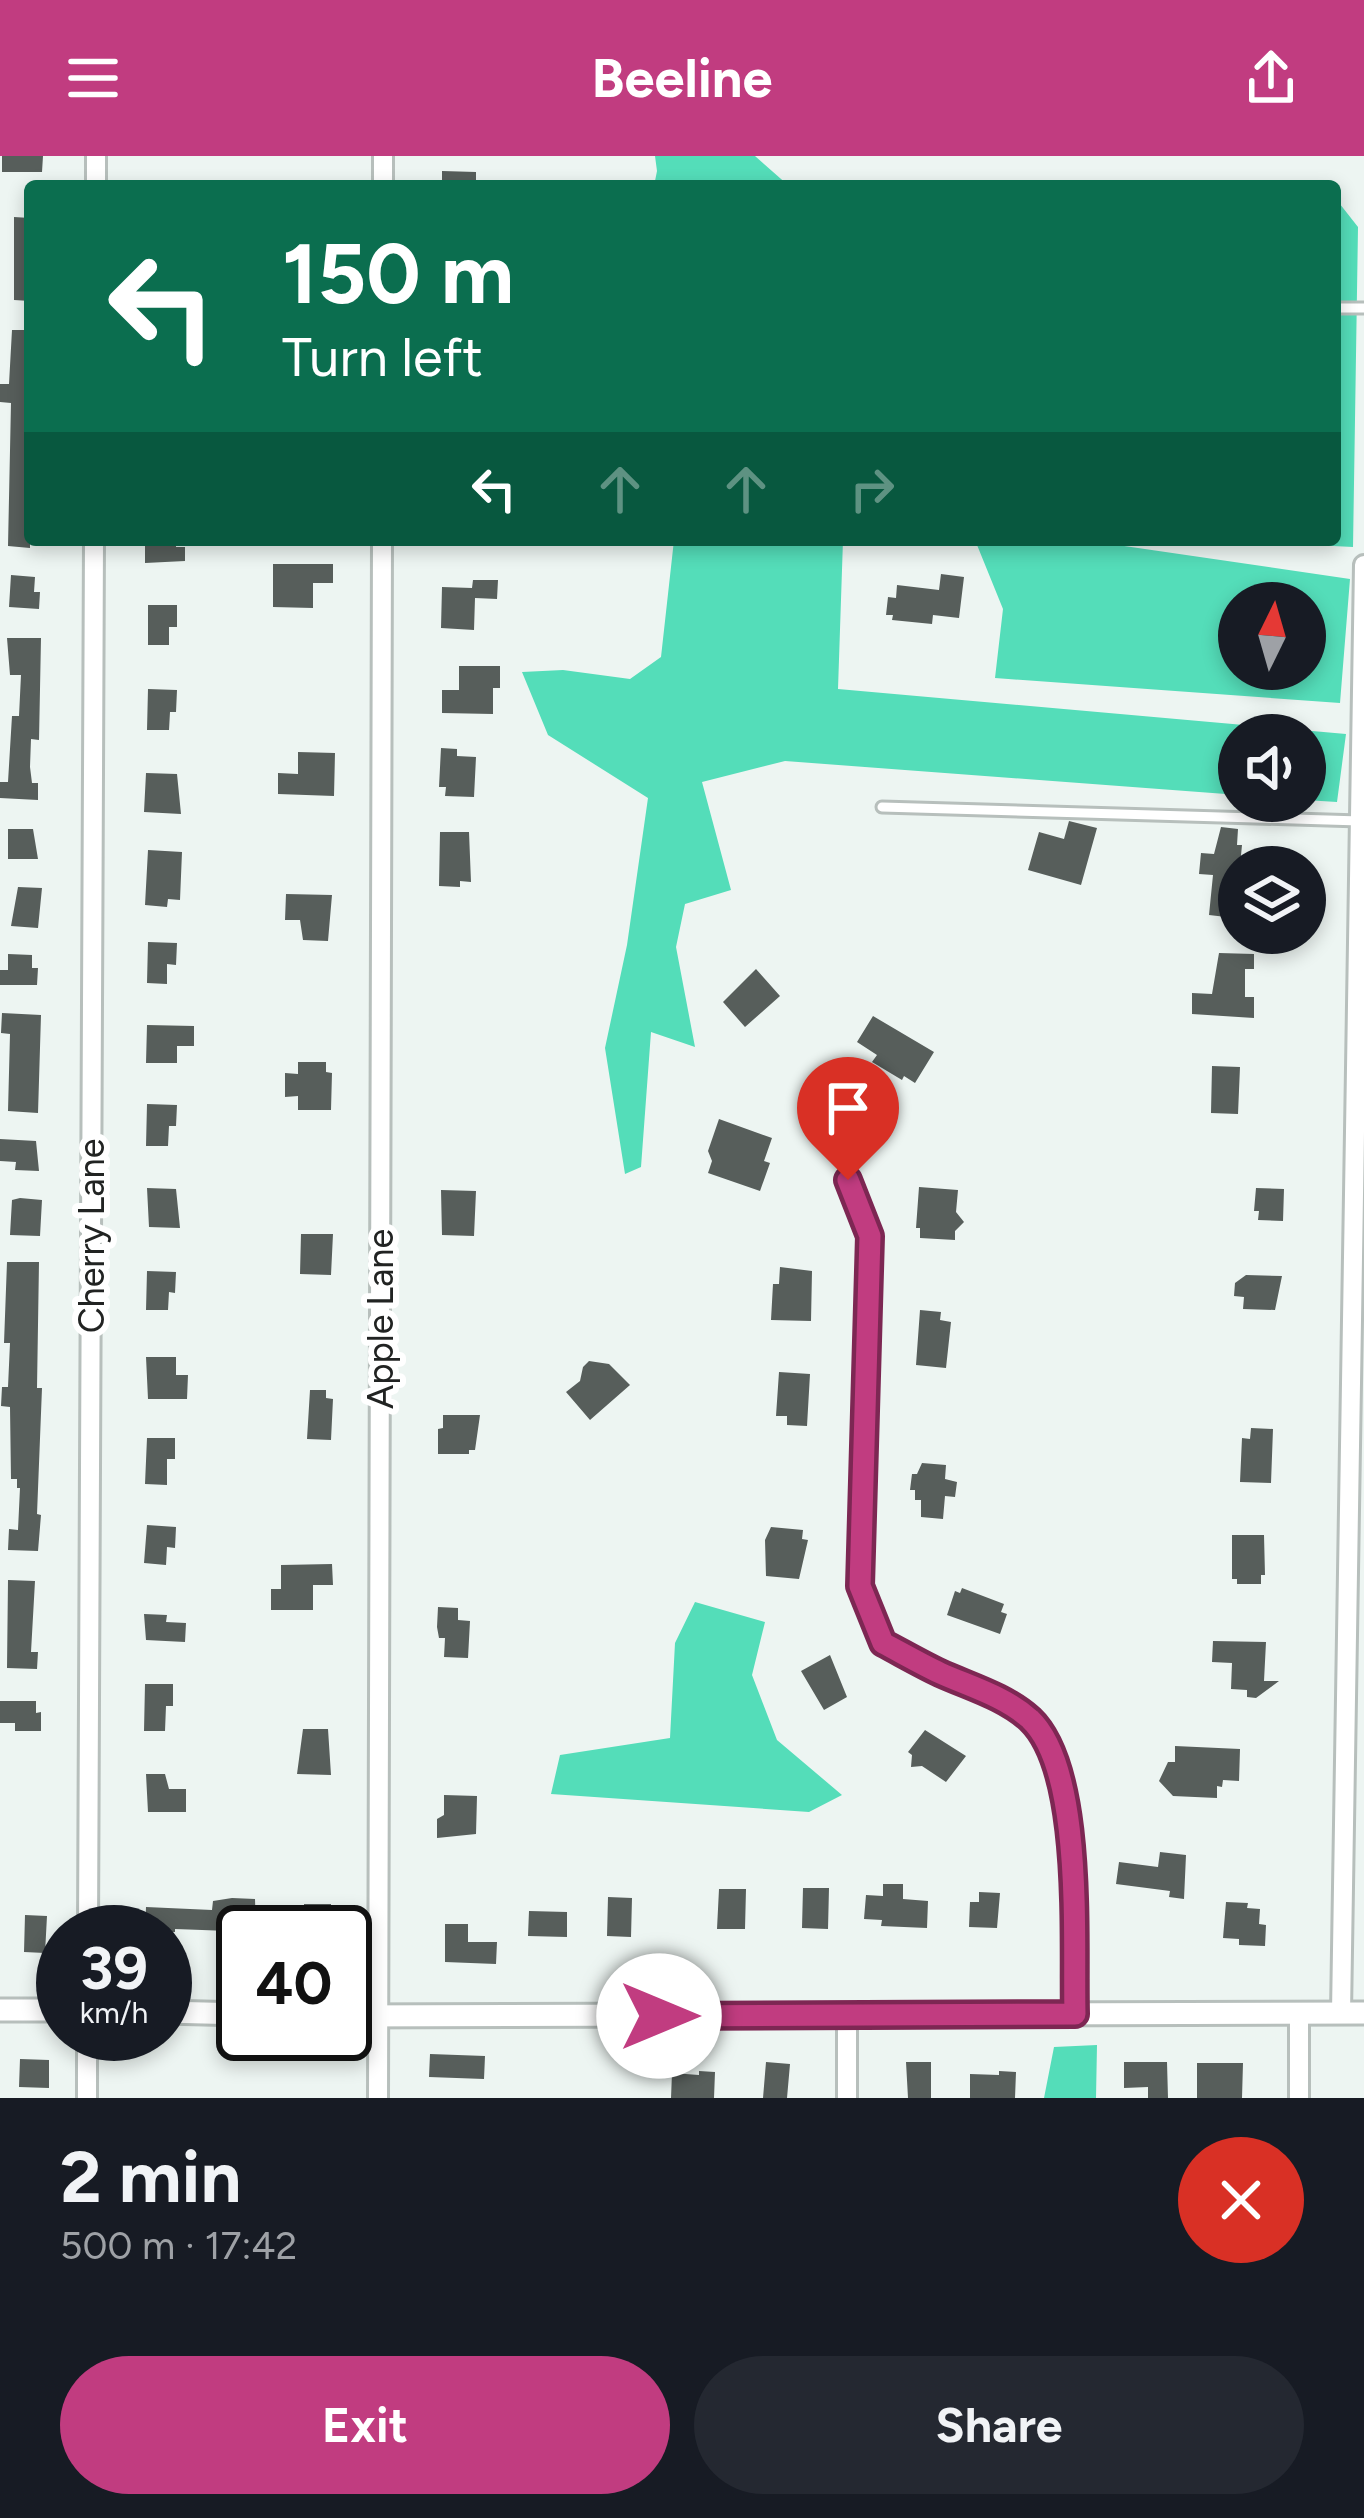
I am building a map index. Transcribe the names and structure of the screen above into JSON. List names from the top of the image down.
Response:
{
  "streets": {
    "street": ["Cherry Lane", "Apple Lane"]
  },
  "north": "top",
  "page": {
    "header": "Beeline",
    "turn": ["150 m", "Turn left"],
    "speed": "39 km/h",
    "limit": "40",
    "heading": ["2 min", "500 m · 17:42"],
    "buttons": ["Exit", "Share"]
  }
}
